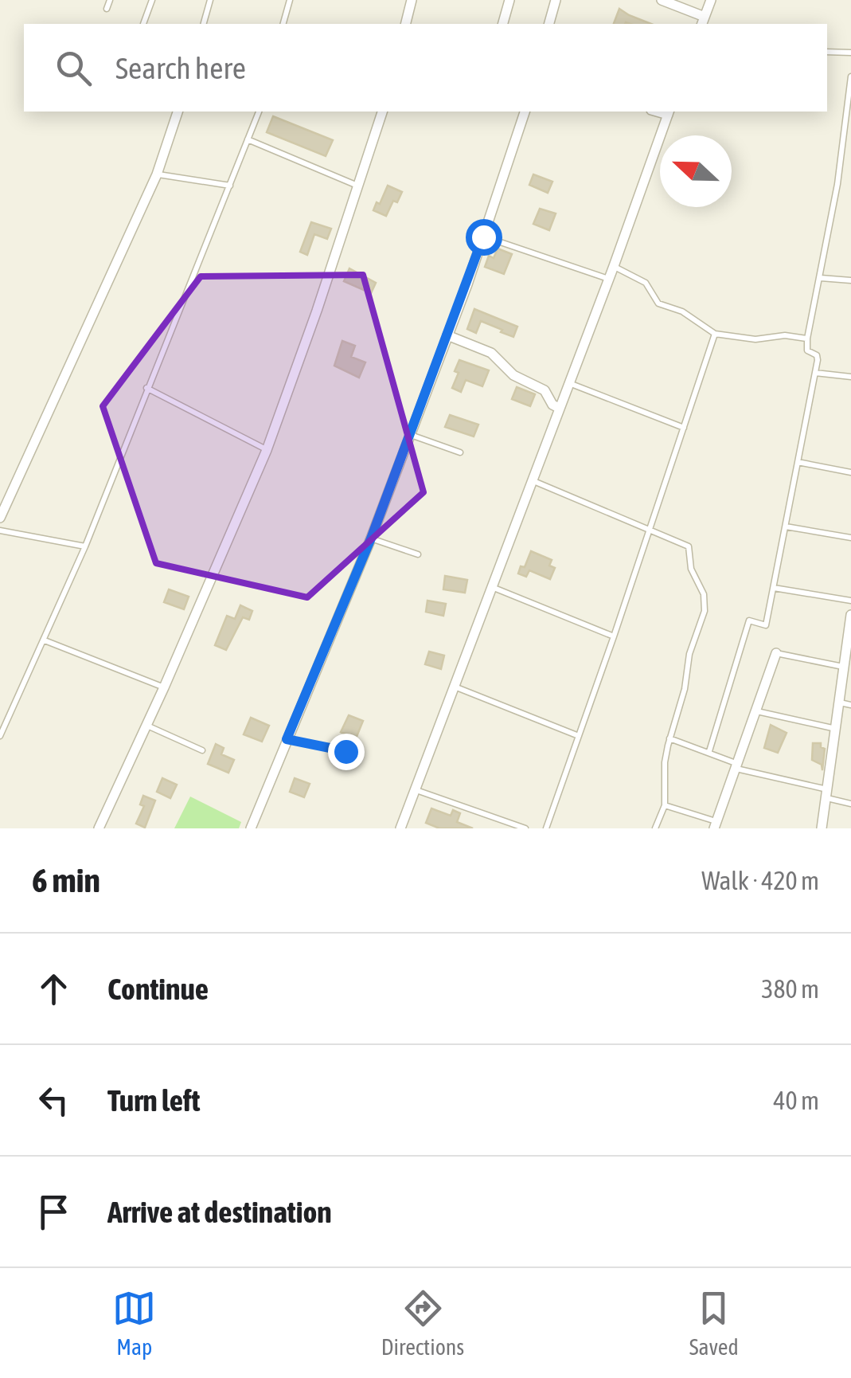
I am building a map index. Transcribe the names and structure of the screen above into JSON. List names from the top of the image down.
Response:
{
  "north": "left",
  "page": {
    "search": "Search here",
    "heading": ["6 min", "Walk · 420 m"],
    "list": [
      ["Continue", "380 m"],
      ["Turn left", "40 m"],
      "Arrive at destination"
    ],
    "nav": ["Map", "Directions", "Saved"]
  }
}
